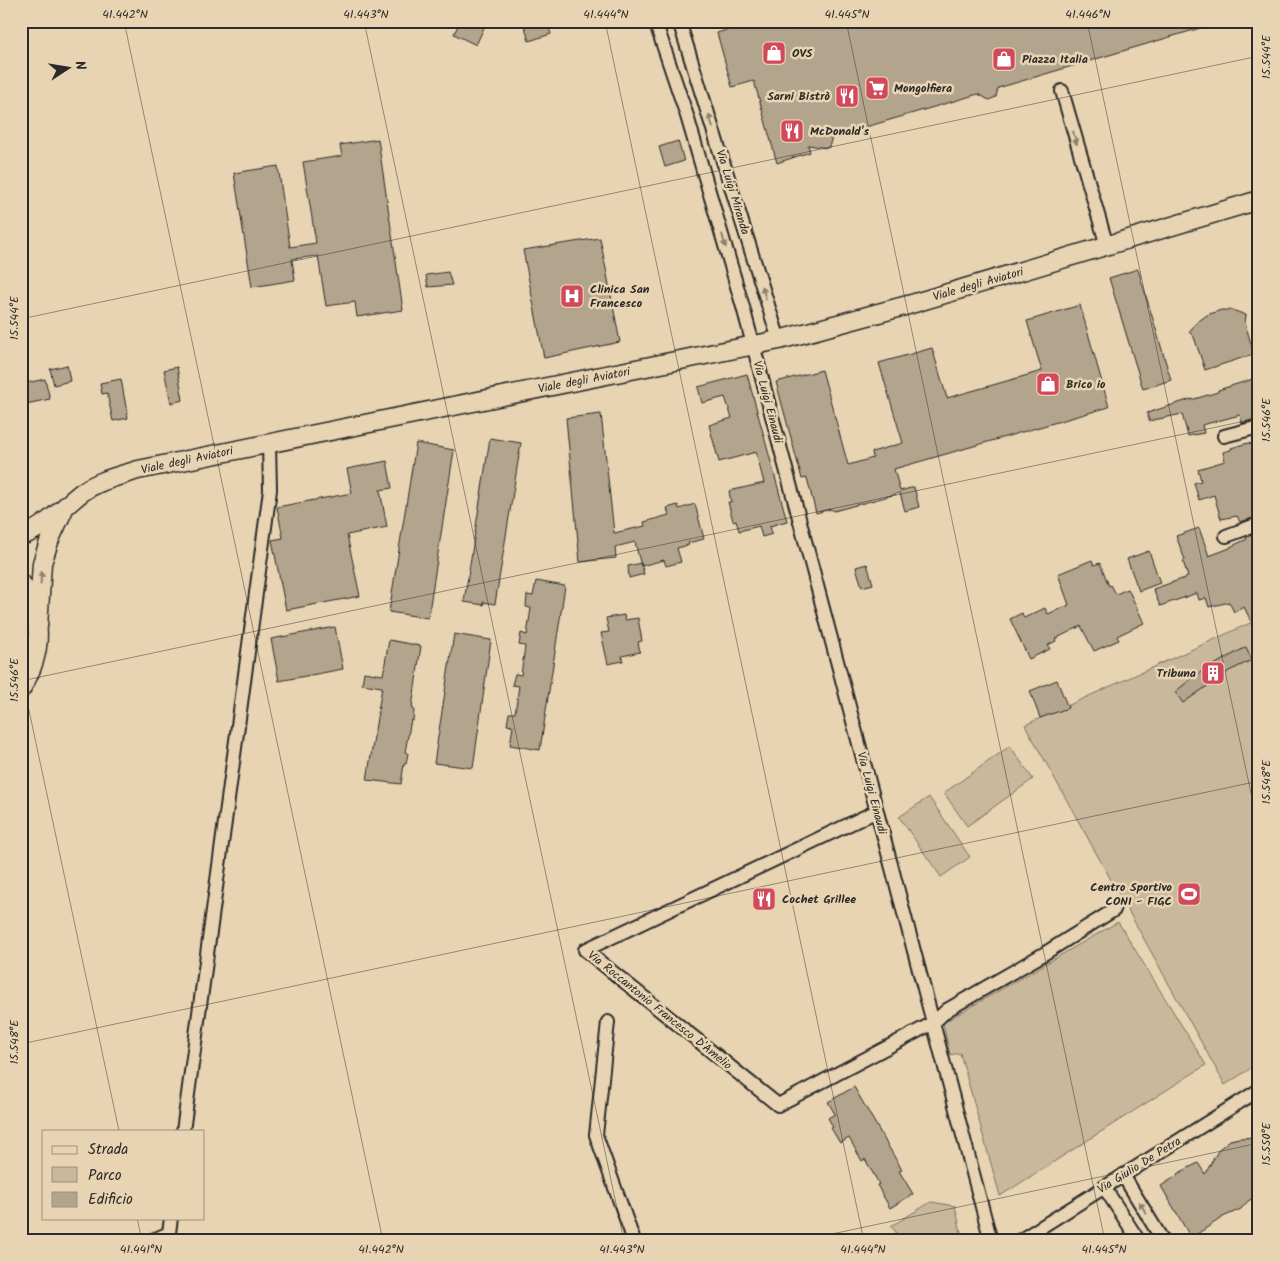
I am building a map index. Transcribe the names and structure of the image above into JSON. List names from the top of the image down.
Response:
{
  "streets": {
    "main road": ["Viale degli Aviatori"],
    "street": [
      "Via Luigi Miranda",
      "Via Luigi Einaudi",
      "Via Roccantonio Francesco D'Amelio",
      "Via Giulio De Petra"
    ]
  },
  "crossings": [
    ["Via Luigi Miranda", "Viale degli Aviatori"],
    ["Via Luigi Miranda", "Via Luigi Einaudi"],
    ["Viale degli Aviatori", "Via Luigi Einaudi"],
    ["Via Luigi Einaudi", "Via Roccantonio Francesco D'Amelio"]
  ],
  "places": {
    "shop": ["OVS", "Piazza Italia", "Brico io"],
    "supermarket": ["Mongolfiera"],
    "restaurant": ["Sarni Bistrò", "McDonald's", "Cochet Grillee"],
    "hospital": ["Clinica San Francesco"],
    "building": ["Tribuna"],
    "sports": ["Centro Sportivo CONI - FIGC"]
  },
  "legend": ["Strada", "Parco", "Edificio"],
  "north": "right",
  "coordinates": [
    "41.442°N",
    "41.443°N",
    "41.444°N",
    "41.445°N",
    "41.446°N",
    "15.544°E",
    "15.546°E",
    "15.548°E",
    "15.550°E",
    "41.441°N"
  ]
}
